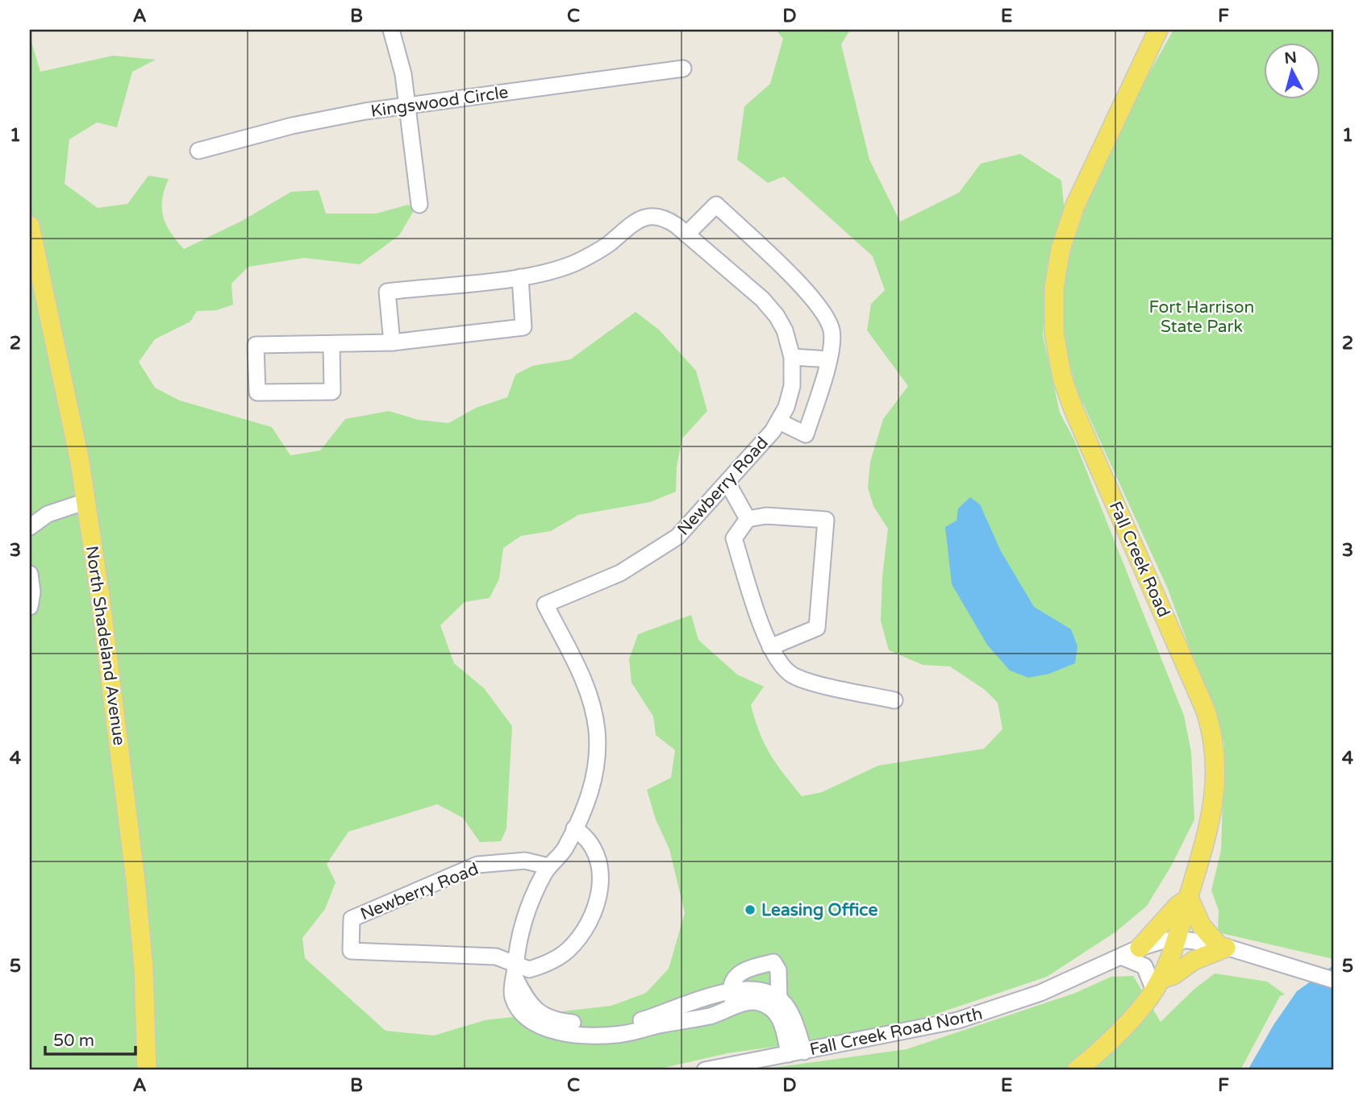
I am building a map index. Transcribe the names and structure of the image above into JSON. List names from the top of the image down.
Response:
{
  "streets": {
    "main road": ["Fall Creek Road", "North Shadeland Avenue"],
    "street": ["Kingswood Circle", "Newberry Road", "Fall Creek Road North"]
  },
  "crossings": [
    ["Newberry Road", "Fall Creek Road North"],
    ["Fall Creek Road", "Fall Creek Road North"]
  ],
  "parks": ["Fort Harrison State Park"],
  "places": ["Leasing Office"],
  "scale_bar": "50 m",
  "north": "top",
  "grid": {
    "columns": [
      "A",
      "B",
      "C",
      "D",
      "E",
      "F"
    ],
    "rows": [
      "1",
      "2",
      "3",
      "4",
      "5"
    ]
  }
}
